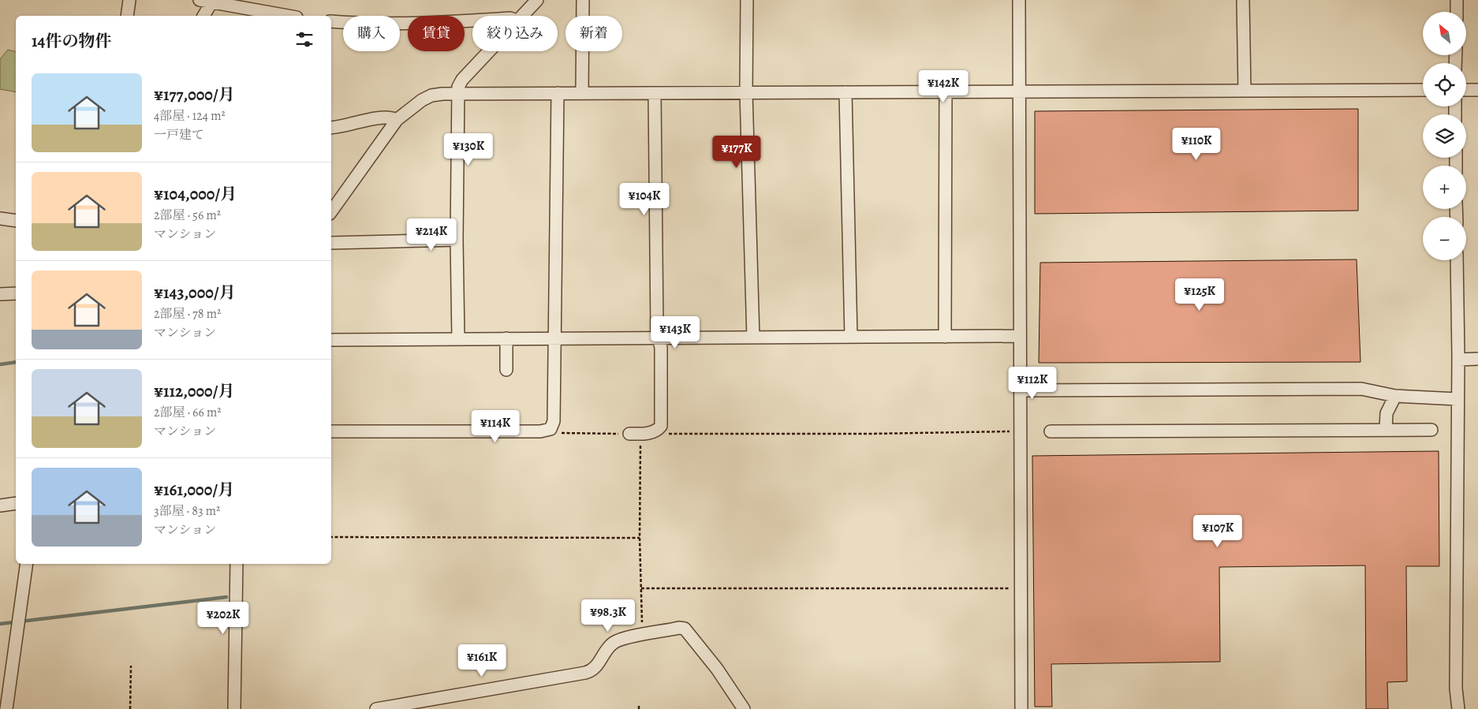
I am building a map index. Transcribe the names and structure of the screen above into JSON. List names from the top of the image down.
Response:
{
  "north": "top left",
  "page": {
    "map_buttons": ["+", "−"],
    "chip": [
      "購入",
      "賃貸",
      "絞り込み",
      "新着"
    ],
    "heading": "14件の物件",
    "list": [
      {
        "name": "¥177,000/月",
        "note": "4部屋 · 124 m² · 一戸建て"
      },
      {
        "name": "¥104,000/月",
        "note": "2部屋 · 56 m² · マンション"
      },
      {
        "name": "¥143,000/月",
        "note": "2部屋 · 78 m² · マンション"
      },
      {
        "name": "¥112,000/月",
        "note": "2部屋 · 66 m² · マンション"
      },
      {
        "name": "¥161,000/月",
        "note": "3部屋 · 83 m² · マンション"
      }
    ],
    "price": [
      "¥142K",
      "¥110K",
      "¥130K",
      "¥177K",
      "¥104K",
      "¥214K",
      "¥125K",
      "¥143K",
      "¥112K",
      "¥114K",
      "¥107K",
      "¥98.3K",
      "¥202K",
      "¥161K"
    ]
  }
}
